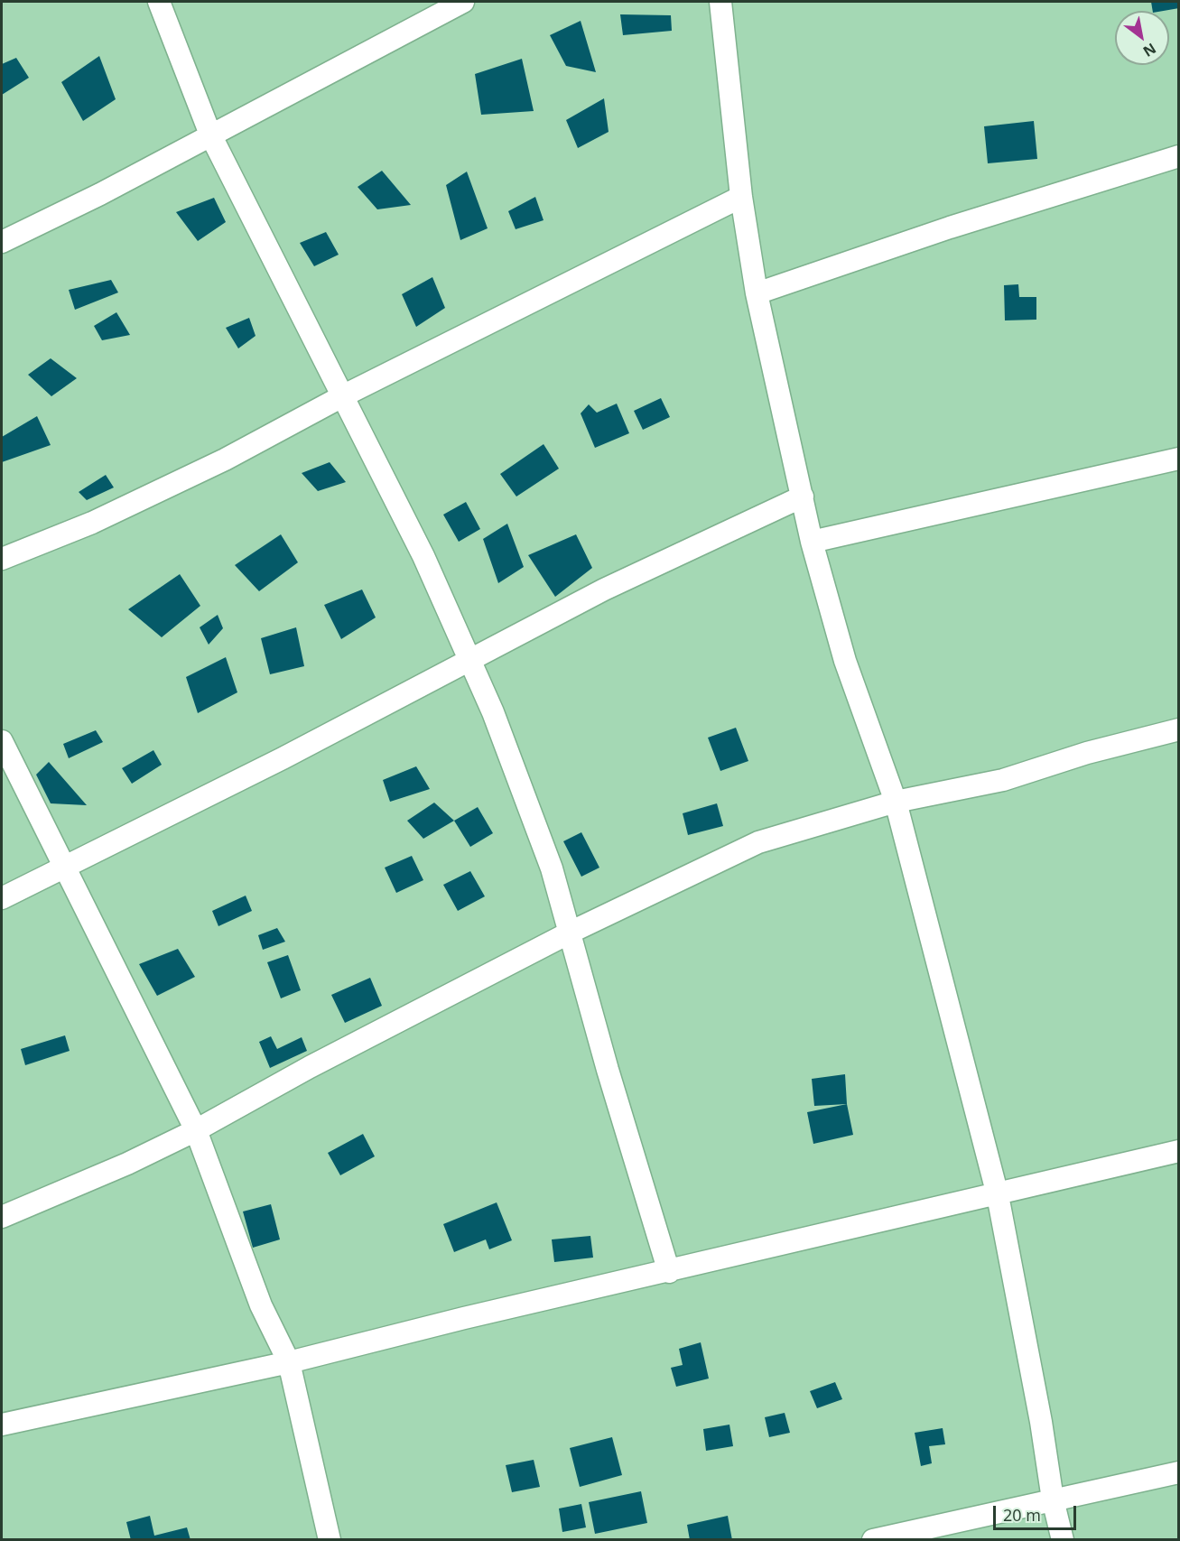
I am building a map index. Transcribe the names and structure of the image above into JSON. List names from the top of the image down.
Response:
{
  "scale_bar": "20 m",
  "north": "bottom right"
}
